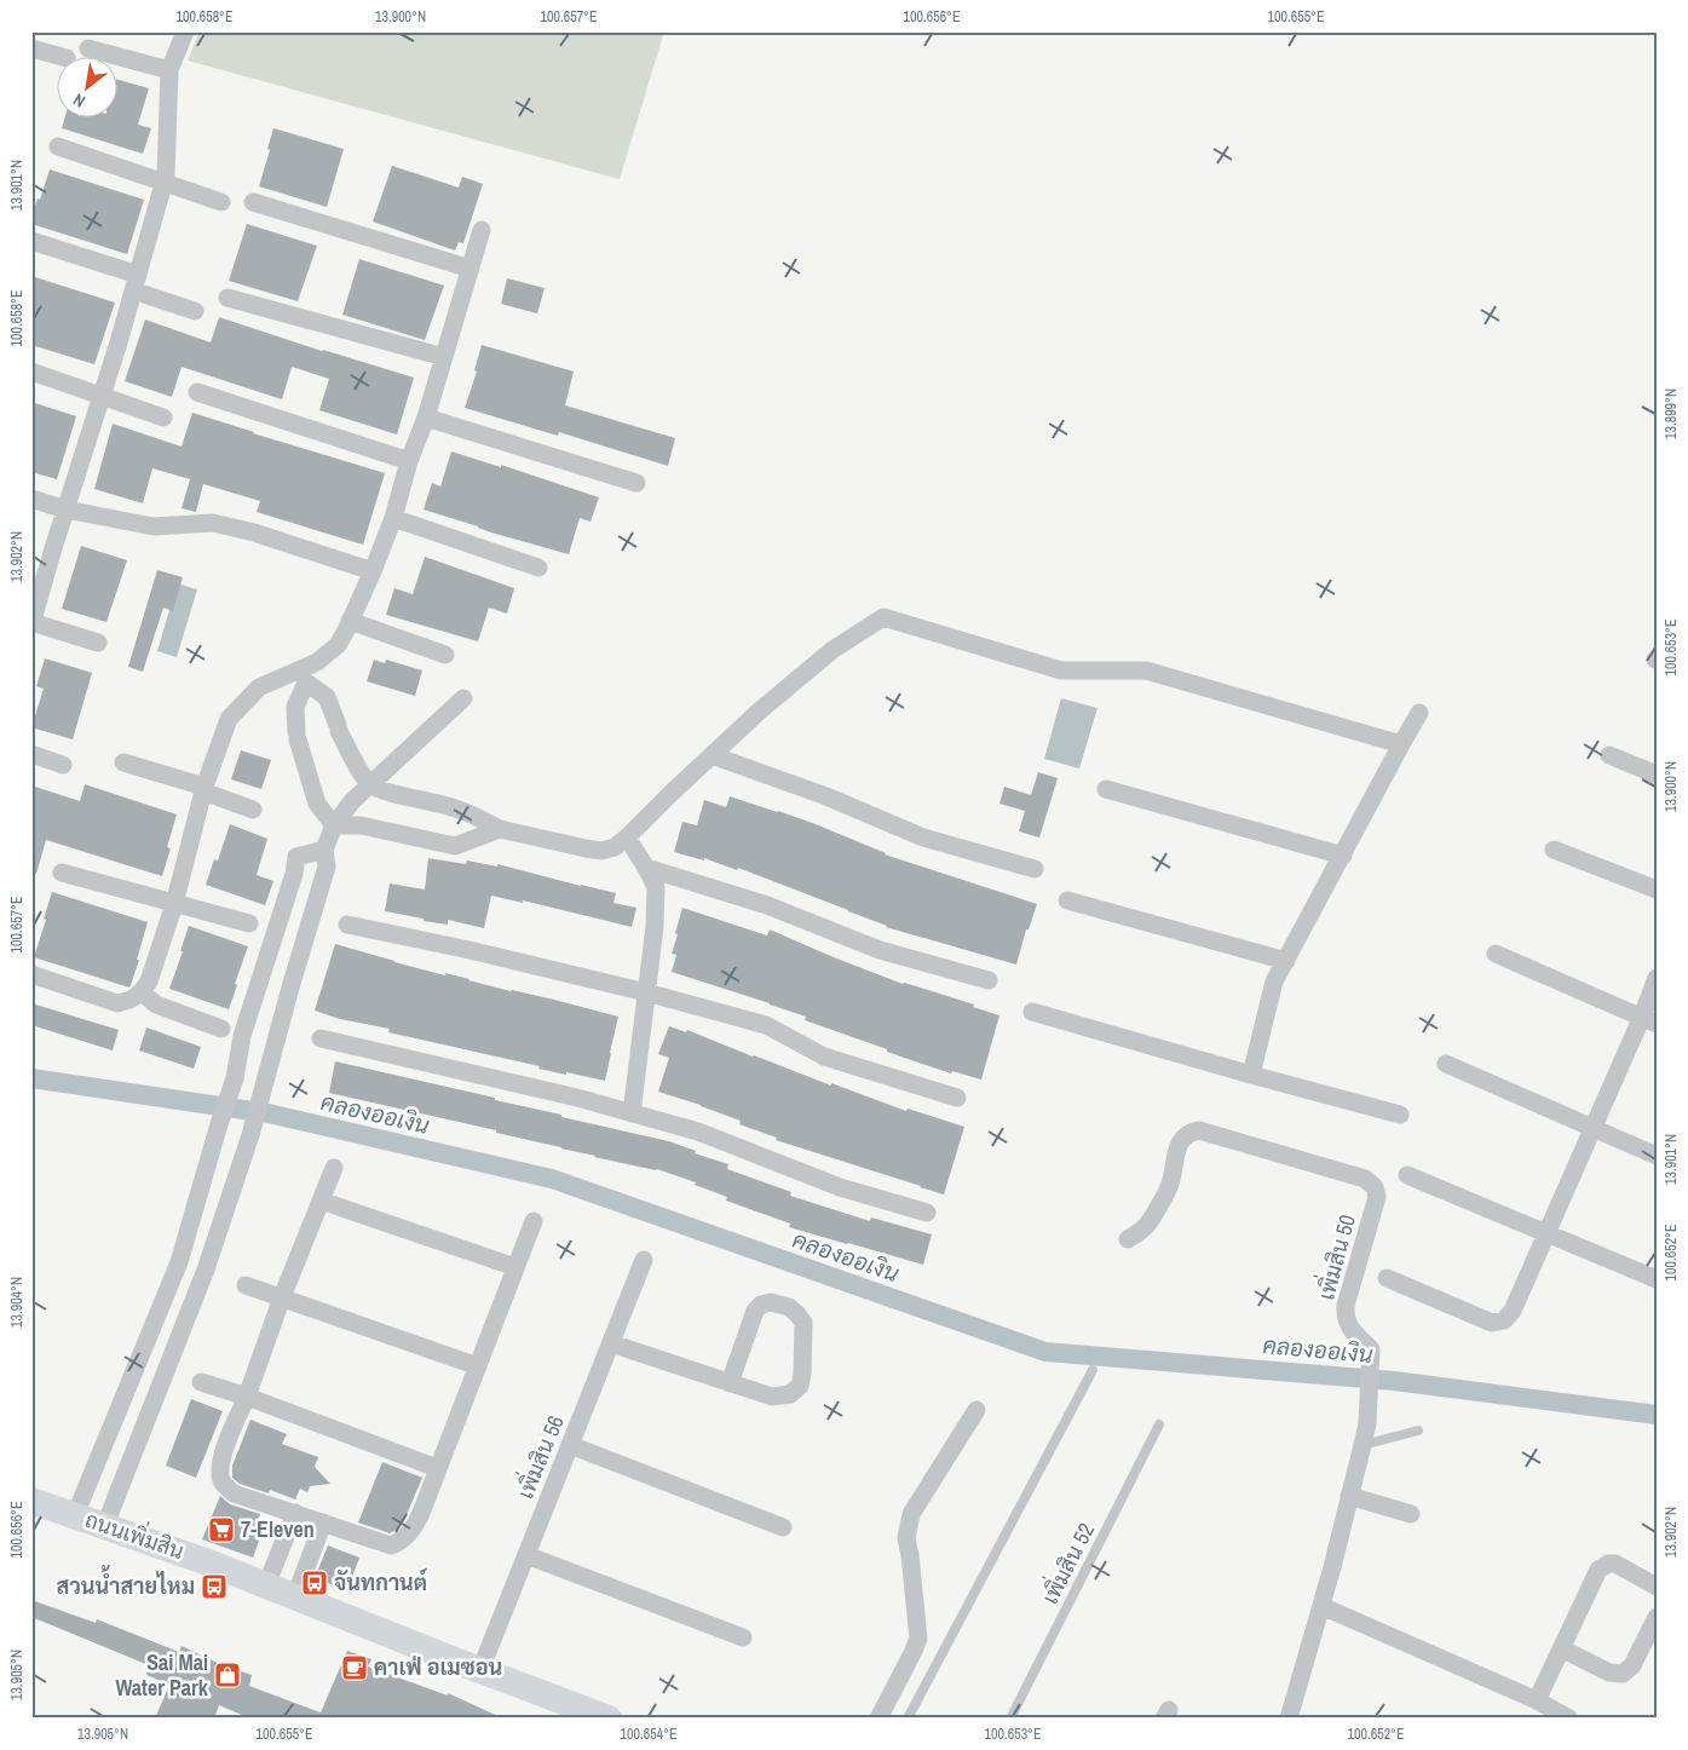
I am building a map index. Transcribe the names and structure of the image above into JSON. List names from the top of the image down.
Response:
{
  "streets": {
    "street": ["เพิ่มสิน 50", "เพิ่มสิน 56", "ถนนเพิ่มสิน"],
    "lane": ["เพิ่มสิน 52"]
  },
  "crossings": [
    ["เพิ่มสิน 56", "ถนนเพิ่มสิน"]
  ],
  "water": ["คลองออเงิน"],
  "places": {
    "supermarket": ["7-Eleven"],
    "bus stop": ["จันทกานต์", "สวนน้ำสายไหม"],
    "cafe": ["คาเฟ่ อเมซอน"],
    "shop": ["Sai Mai Water Park"]
  },
  "north": "bottom left",
  "coordinates": [
    "100.658°E",
    "13.900°N",
    "100.657°E",
    "100.656°E",
    "100.655°E",
    "13.901°N",
    "13.899°N",
    "13.902°N",
    "100.653°E",
    "100.652°E",
    "13.904°N",
    "13.905°N",
    "100.654°E"
  ]
}
